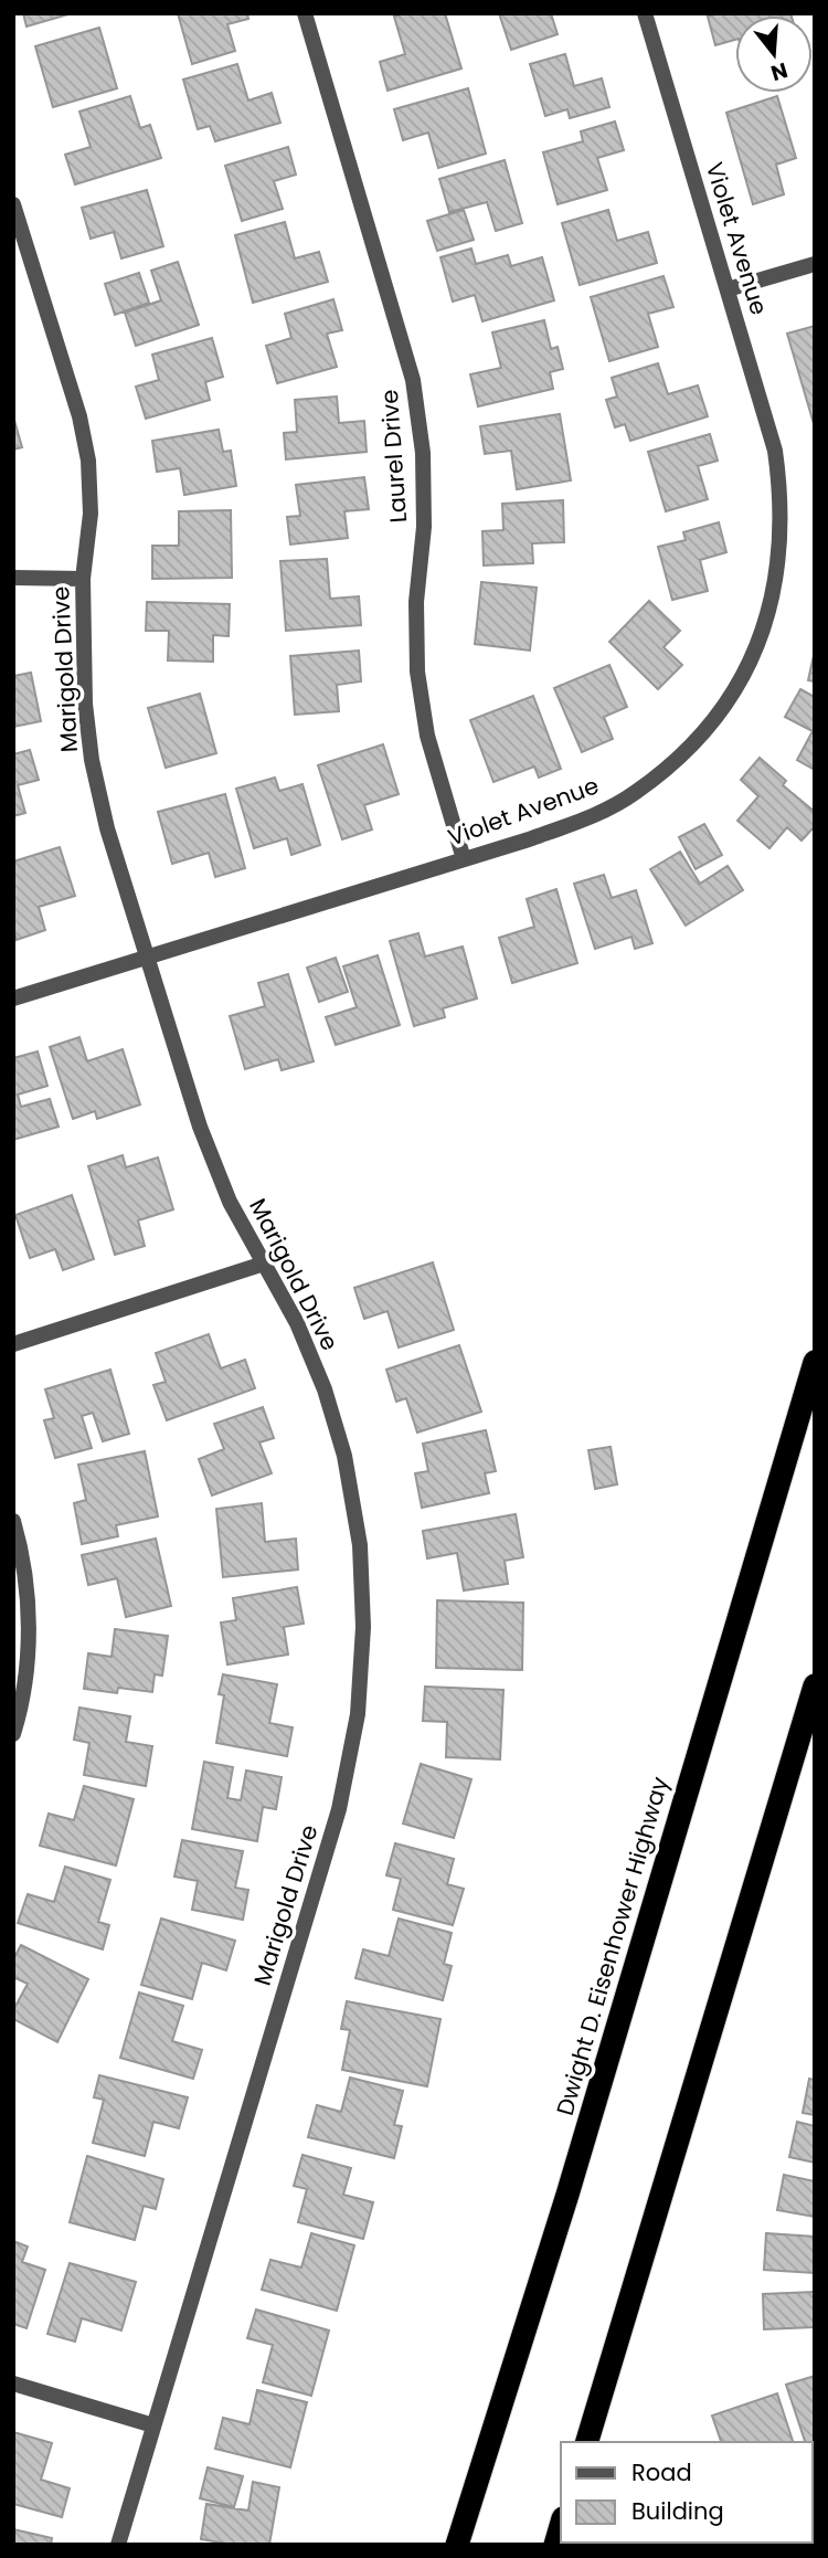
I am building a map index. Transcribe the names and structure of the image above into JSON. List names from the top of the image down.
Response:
{
  "streets": {
    "highway": ["Dwight D. Eisenhower Highway"],
    "street": ["Violet Avenue", "Laurel Drive", "Marigold Drive"]
  },
  "crossings": [
    ["Violet Avenue", "Laurel Drive"],
    ["Violet Avenue", "Marigold Drive"]
  ],
  "legend": ["Road", "Building"],
  "north": "bottom"
}
